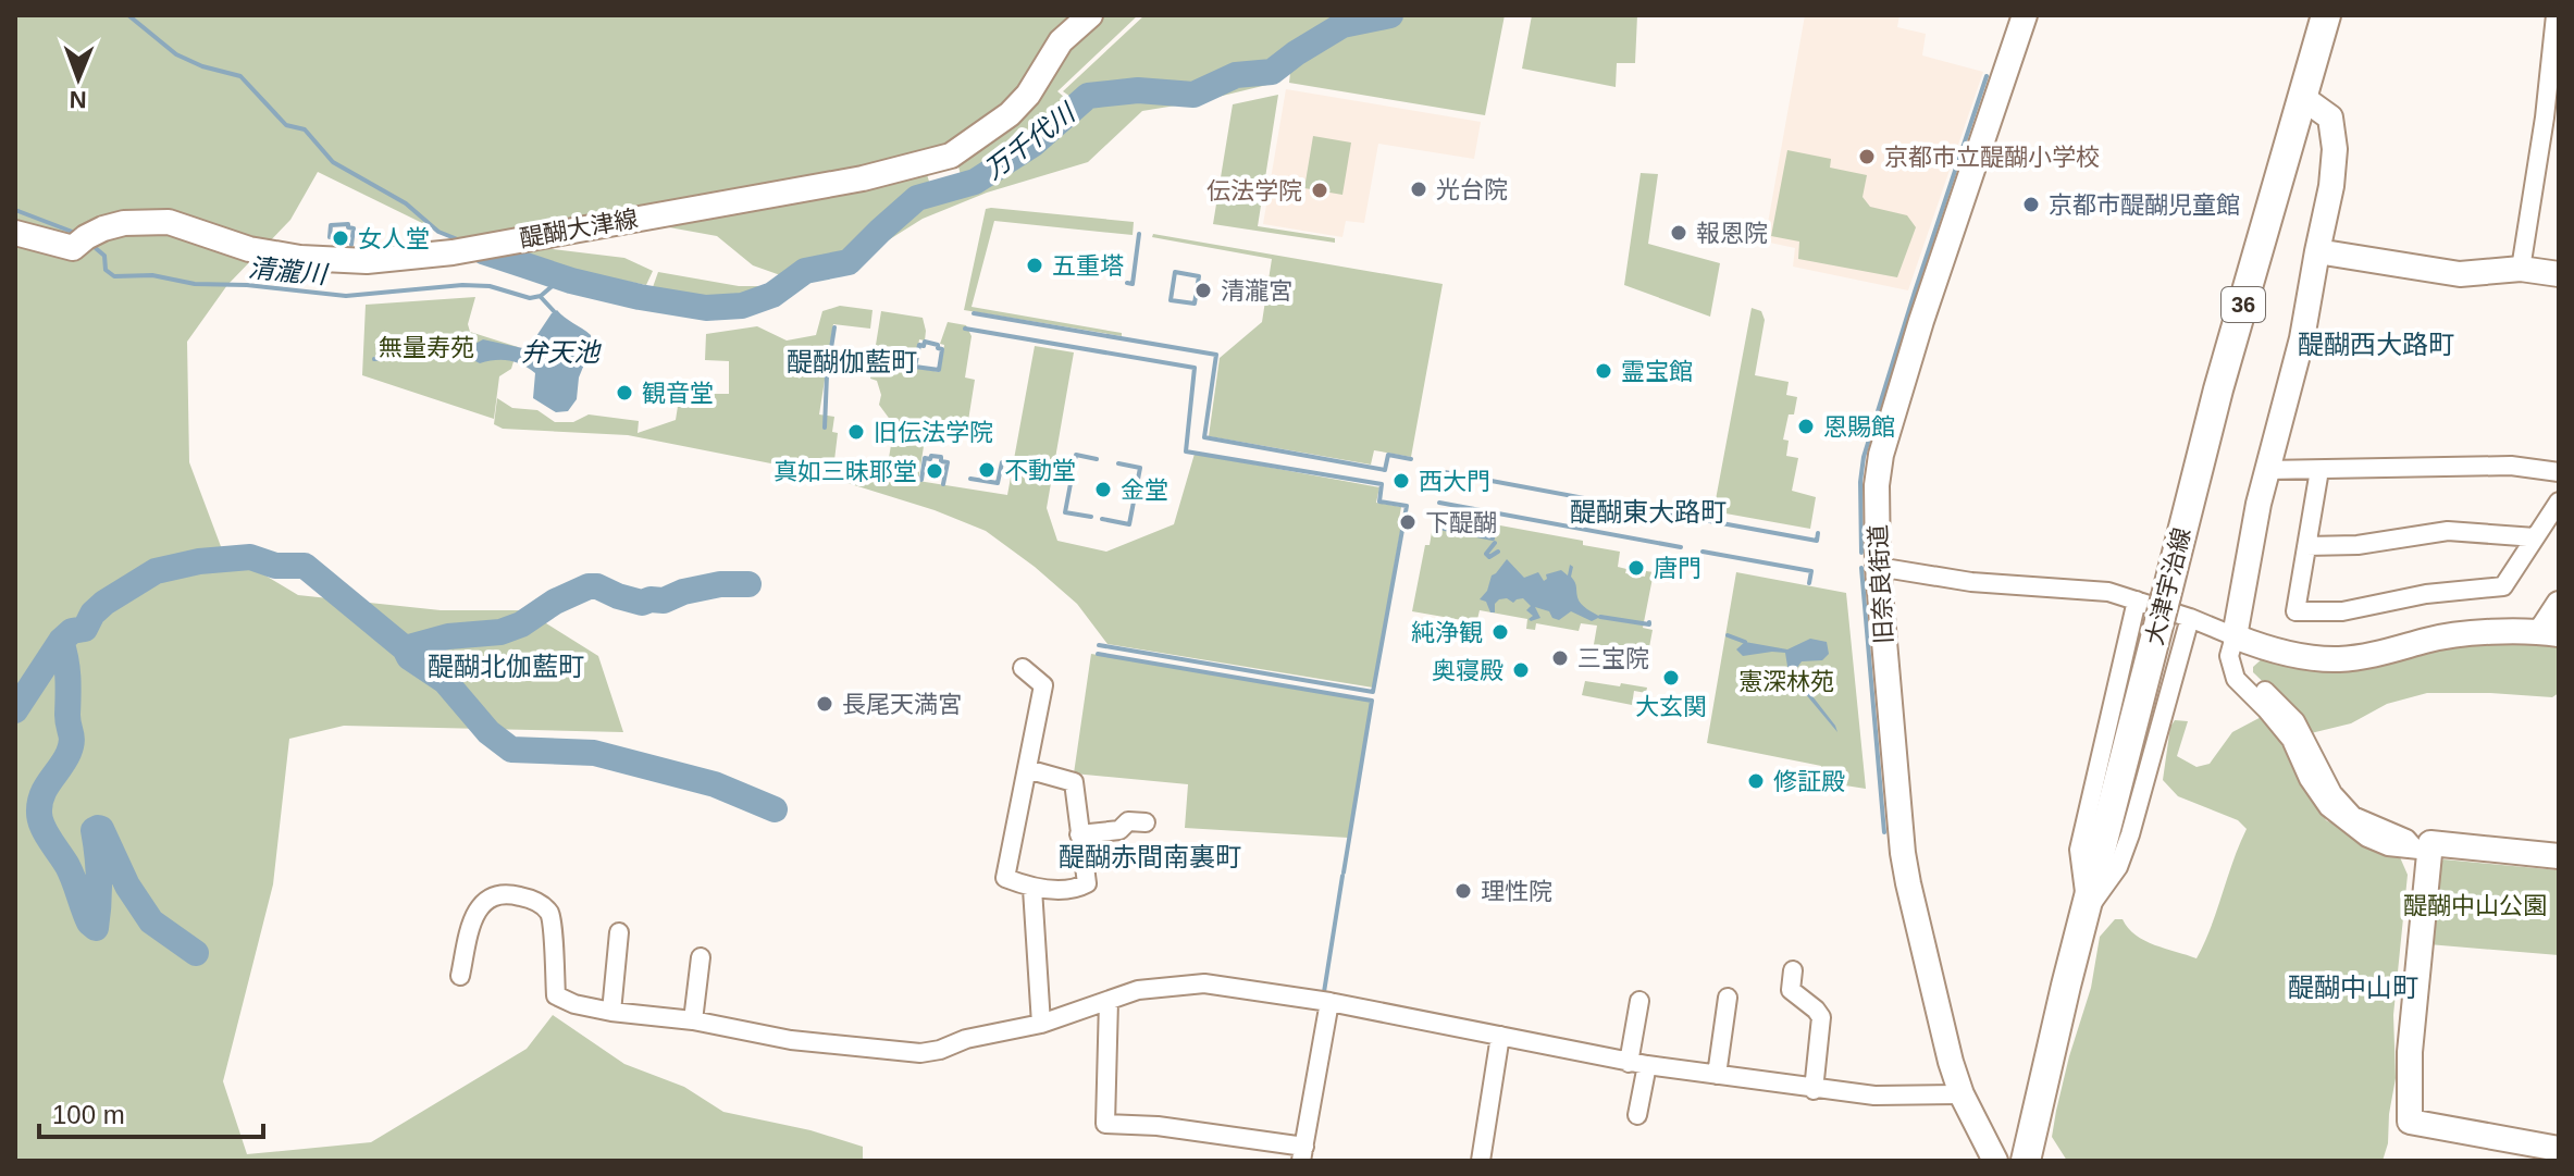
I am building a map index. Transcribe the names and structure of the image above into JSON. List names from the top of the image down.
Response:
{
  "streets": {
    "main road": ["36", "大津宇治線"],
    "street": ["醍醐大津線", "旧奈良街道"]
  },
  "districts": [
    "醍醐西大路町",
    "醍醐伽藍町",
    "醍醐東大路町",
    "醍醐北伽藍町",
    "醍醐赤間南裏町",
    "醍醐中山町"
  ],
  "water": ["万千代川", "清瀧川", "弁天池"],
  "parks": ["無量寿苑", "憲深林苑", "醍醐中山公園"],
  "places": [
    "京都市立醍醐小学校",
    "光台院",
    "伝法学院",
    "京都市醍醐児童館",
    "報恩院",
    "女人堂",
    "五重塔",
    "清瀧宮",
    "霊宝館",
    "観音堂",
    "恩賜館",
    "旧伝法学院",
    "不動堂",
    "真如三昧耶堂",
    "西大門",
    "金堂",
    "下醍醐",
    "唐門",
    "純浄観",
    "三宝院",
    "奥寝殿",
    "大玄関",
    "長尾天満宮",
    "修証殿",
    "理性院"
  ],
  "scale_bar": "100 m",
  "north": "bottom"
}
